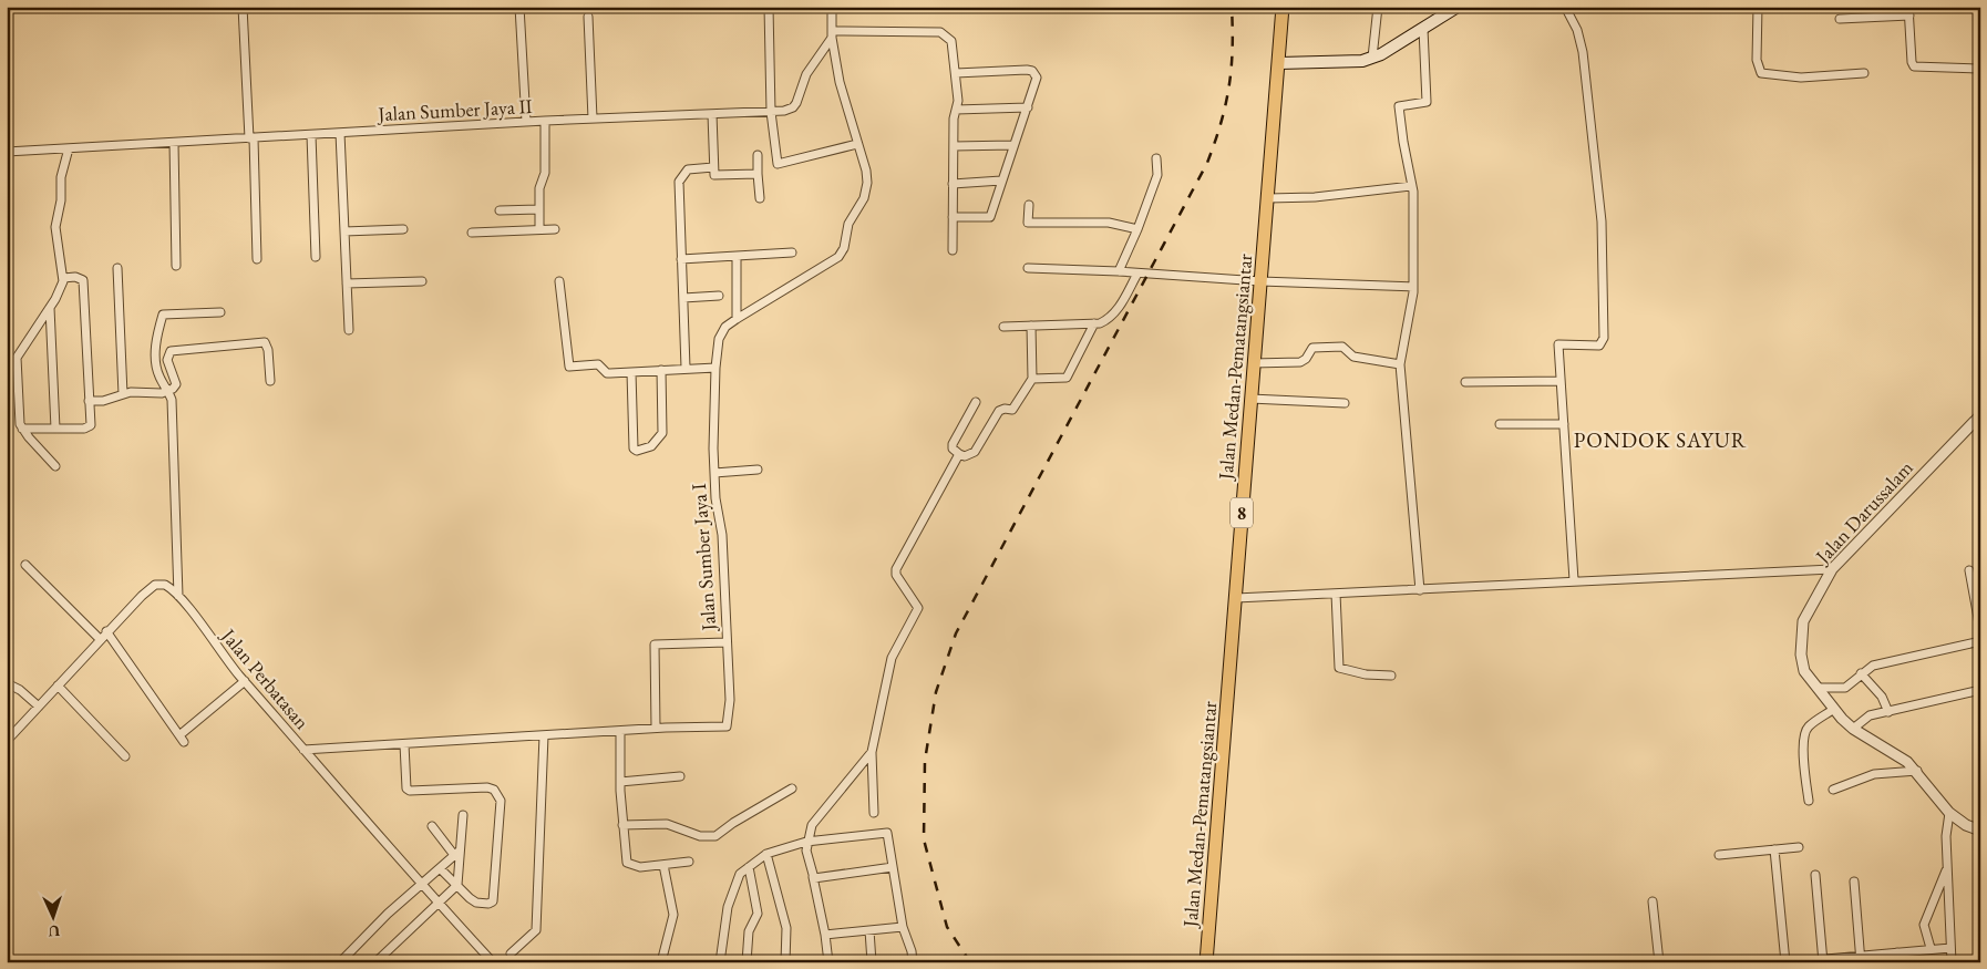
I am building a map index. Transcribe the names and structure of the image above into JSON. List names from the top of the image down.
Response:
{
  "streets": {
    "highway": ["Jalan Medan-Pematangsiantar", "8"],
    "street": [
      "Jalan Sumber Jaya II",
      "Jalan Darussalam",
      "Jalan Sumber Jaya I",
      "Jalan Perbatasan"
    ]
  },
  "crossings": [
    ["Jalan Sumber Jaya II", "Jalan Sumber Jaya I"],
    ["Jalan Sumber Jaya I", "Jalan Perbatasan"]
  ],
  "districts": ["PONDOK SAYUR"],
  "north": "bottom"
}
